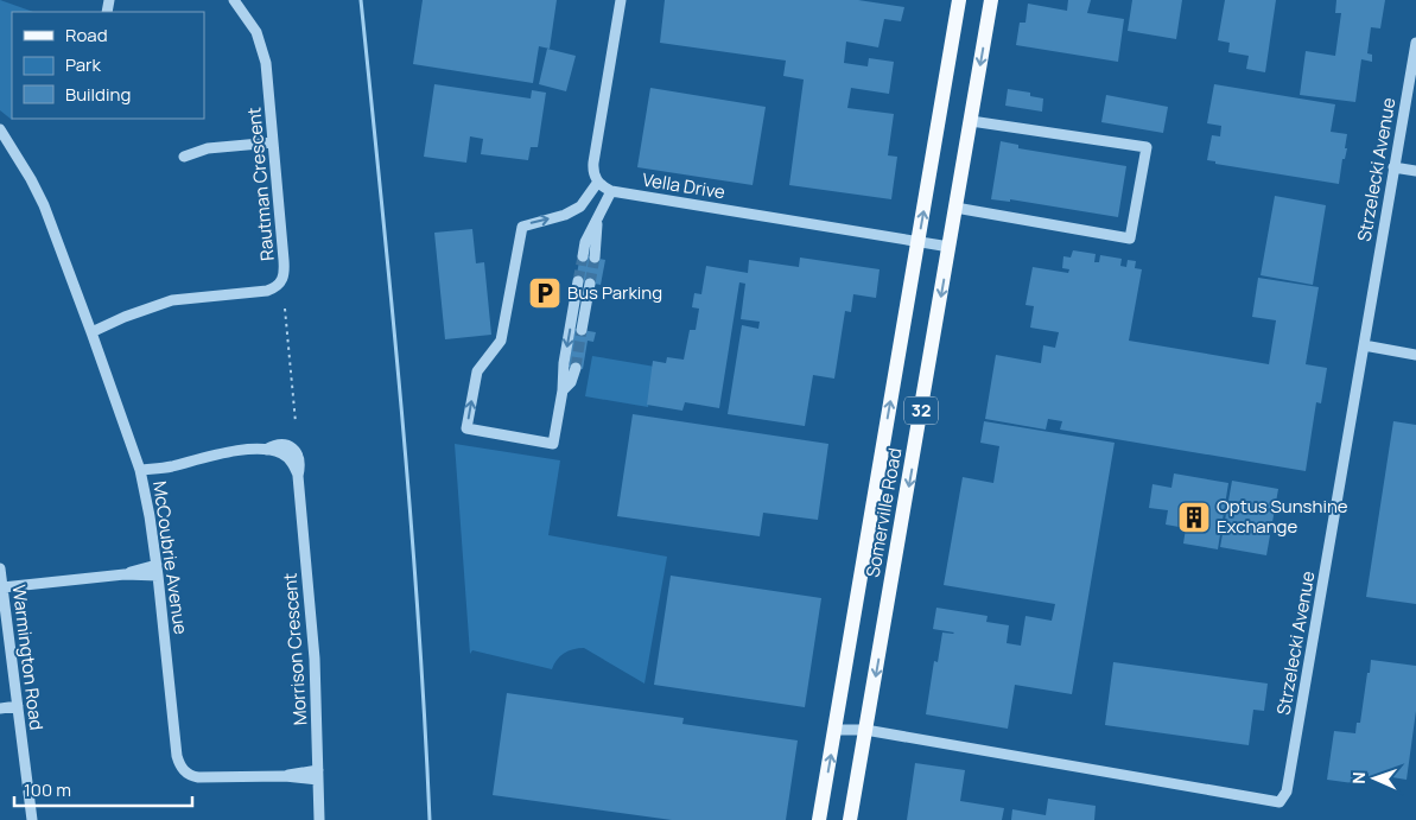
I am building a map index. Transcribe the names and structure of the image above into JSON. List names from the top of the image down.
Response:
{
  "streets": {
    "main road": ["32", "Somerville Road"],
    "street": [
      "Strzelecki Avenue",
      "Rautman Crescent",
      "Vella Drive",
      "McCoubrie Avenue",
      "Morrison Crescent",
      "Warmington Road"
    ]
  },
  "crossings": [
    ["Strzelecki Avenue", "Somerville Road"],
    ["Rautman Crescent", "McCoubrie Avenue"],
    ["Vella Drive", "Somerville Road"],
    ["McCoubrie Avenue", "Morrison Crescent"]
  ],
  "places": {
    "parking": ["Bus Parking"],
    "building": ["Optus Sunshine Exchange"]
  },
  "legend": ["Road", "Park", "Building"],
  "scale_bar": "100 m",
  "north": "left"
}
